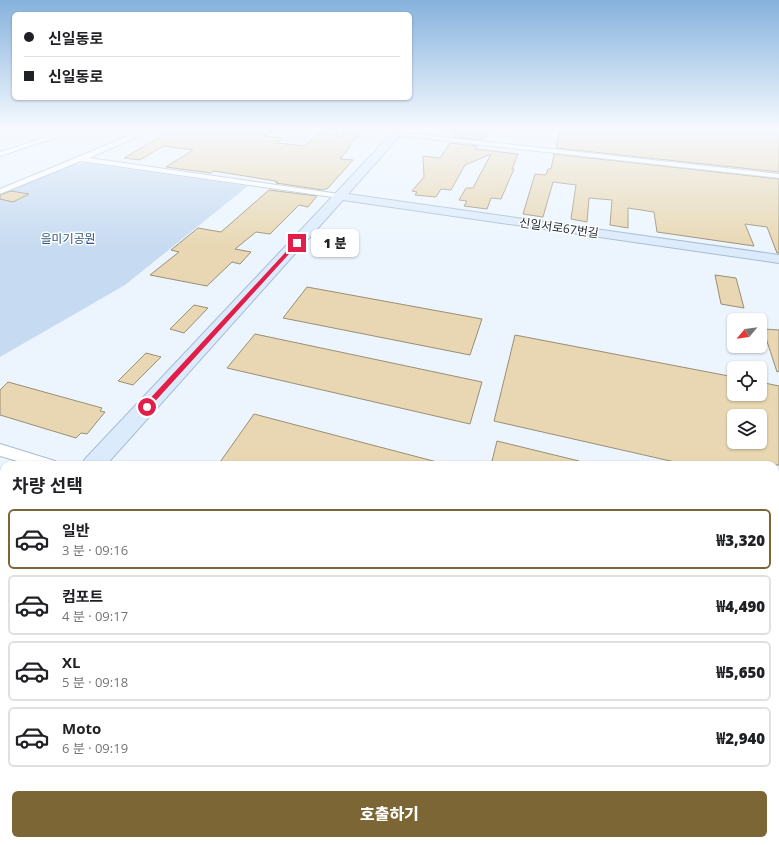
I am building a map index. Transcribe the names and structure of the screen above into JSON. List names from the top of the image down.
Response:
{
  "streets": {
    "main road": ["신일서로67번길"]
  },
  "parks": ["을미기공원"],
  "north": "bottom left",
  "page": {
    "banner": ["신일동로", "신일동로"],
    "bubble": "1 분",
    "heading": "차량 선택",
    "list": [
      {
        "name": "일반",
        "note": "3 분 · 09:16",
        "value": "₩3,320"
      },
      {
        "name": "컴포트",
        "note": "4 분 · 09:17",
        "value": "₩4,490"
      },
      {
        "name": "XL",
        "note": "5 분 · 09:18",
        "value": "₩5,650"
      },
      {
        "name": "Moto",
        "note": "6 분 · 09:19",
        "value": "₩2,940"
      }
    ],
    "buttons": "호출하기"
  }
}
